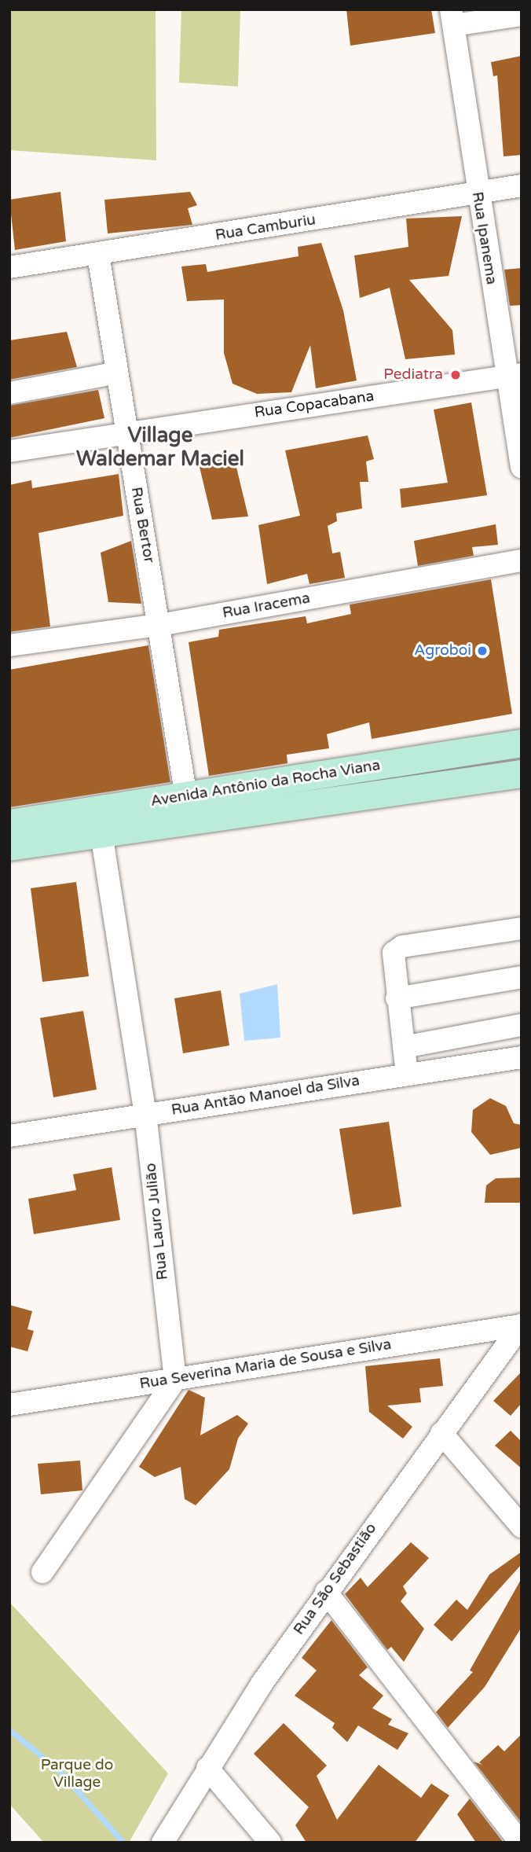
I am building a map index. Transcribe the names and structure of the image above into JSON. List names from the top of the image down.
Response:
{
  "streets": {
    "main road": ["Avenida Antônio da Rocha Viana"],
    "street": [
      "Rua Camburiu",
      "Rua Ipanema",
      "Rua Copacabana",
      "Rua Bertor",
      "Rua Iracema",
      "Rua Antão Manoel da Silva",
      "Rua Lauro Julião",
      "Rua Severina Maria de Sousa e Silva",
      "Rua São Sebastião"
    ]
  },
  "crossings": [
    ["Rua Camburiu", "Rua Ipanema"],
    ["Rua Camburiu", "Rua Bertor"],
    ["Rua Ipanema", "Rua Copacabana"],
    ["Rua Copacabana", "Rua Bertor"],
    ["Rua Bertor", "Rua Iracema"],
    ["Rua Bertor", "Avenida Antônio da Rocha Viana"],
    ["Avenida Antônio da Rocha Viana", "Rua Lauro Julião"],
    ["Rua Antão Manoel da Silva", "Rua Lauro Julião"],
    ["Rua Lauro Julião", "Rua Severina Maria de Sousa e Silva"],
    ["Rua Severina Maria de Sousa e Silva", "Rua São Sebastião"]
  ],
  "districts": ["Village Waldemar Maciel"],
  "parks": ["Parque do Village"],
  "places": ["Pediatra", "Agroboi"]
}
